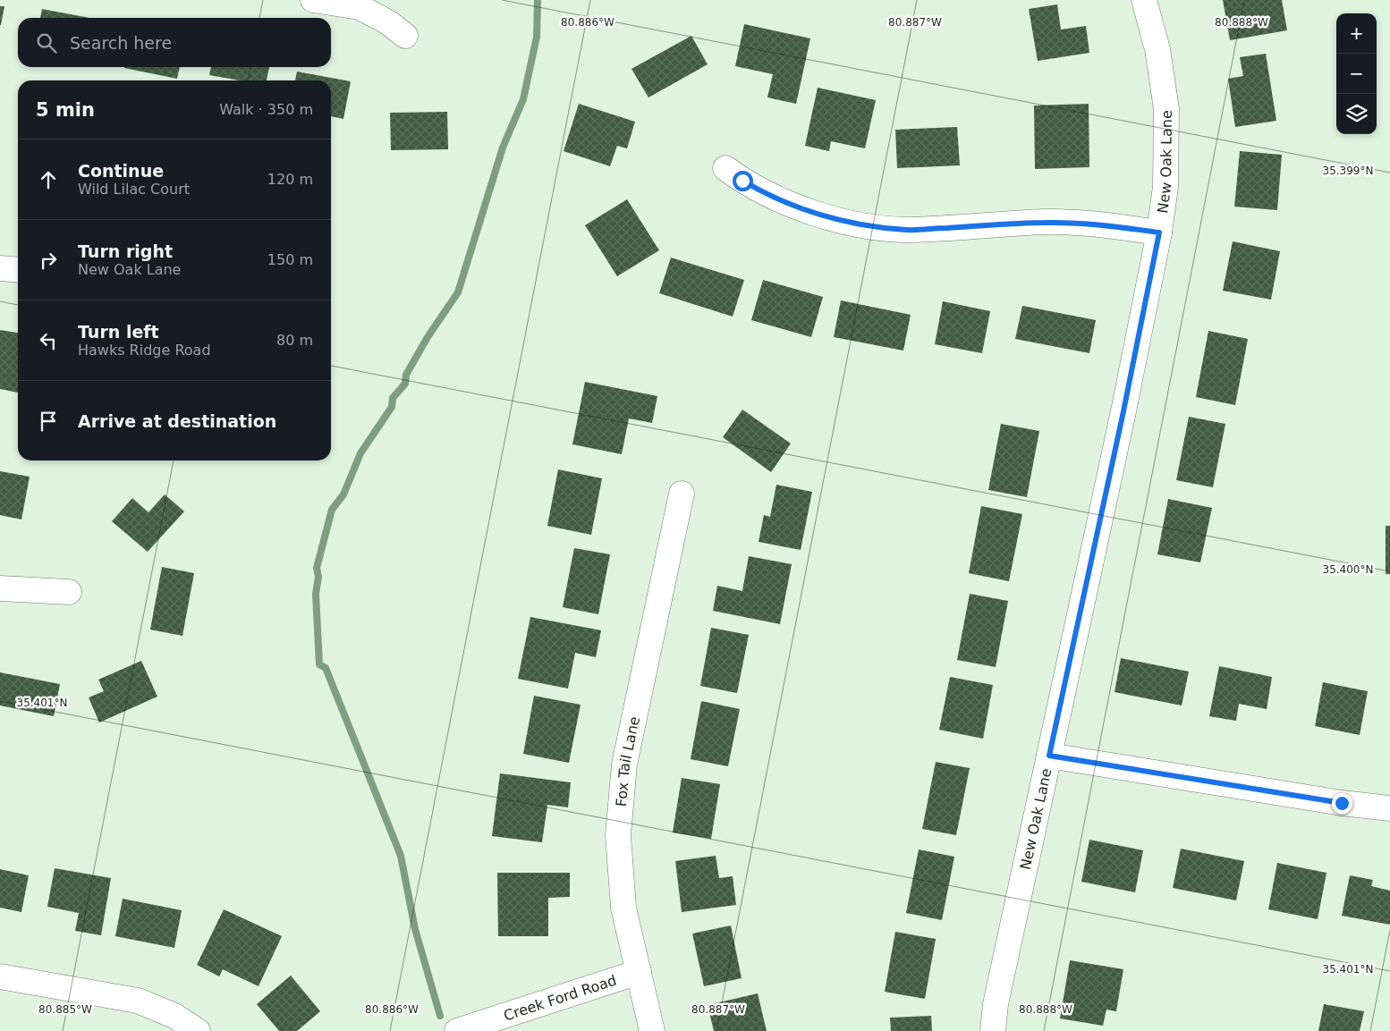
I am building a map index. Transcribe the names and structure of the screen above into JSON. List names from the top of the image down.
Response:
{
  "streets": {
    "street": ["New Oak Lane", "Fox Tail Lane", "Creek Ford Road"]
  },
  "crossings": [
    ["Fox Tail Lane", "Creek Ford Road"]
  ],
  "page": {
    "map_buttons": ["+", "−"],
    "search": "Search here",
    "heading": ["5 min", "Walk · 350 m"],
    "list": [
      ["Continue", "Wild Lilac Court", "120 m"],
      ["Turn right", "New Oak Lane", "150 m"],
      ["Turn left", "Hawks Ridge Road", "80 m"],
      "Arrive at destination"
    ]
  },
  "coordinates": [
    "80.886°W",
    "80.887°W",
    "80.888°W",
    "35.399°N",
    "35.400°N",
    "35.401°N",
    "80.885°W"
  ]
}
